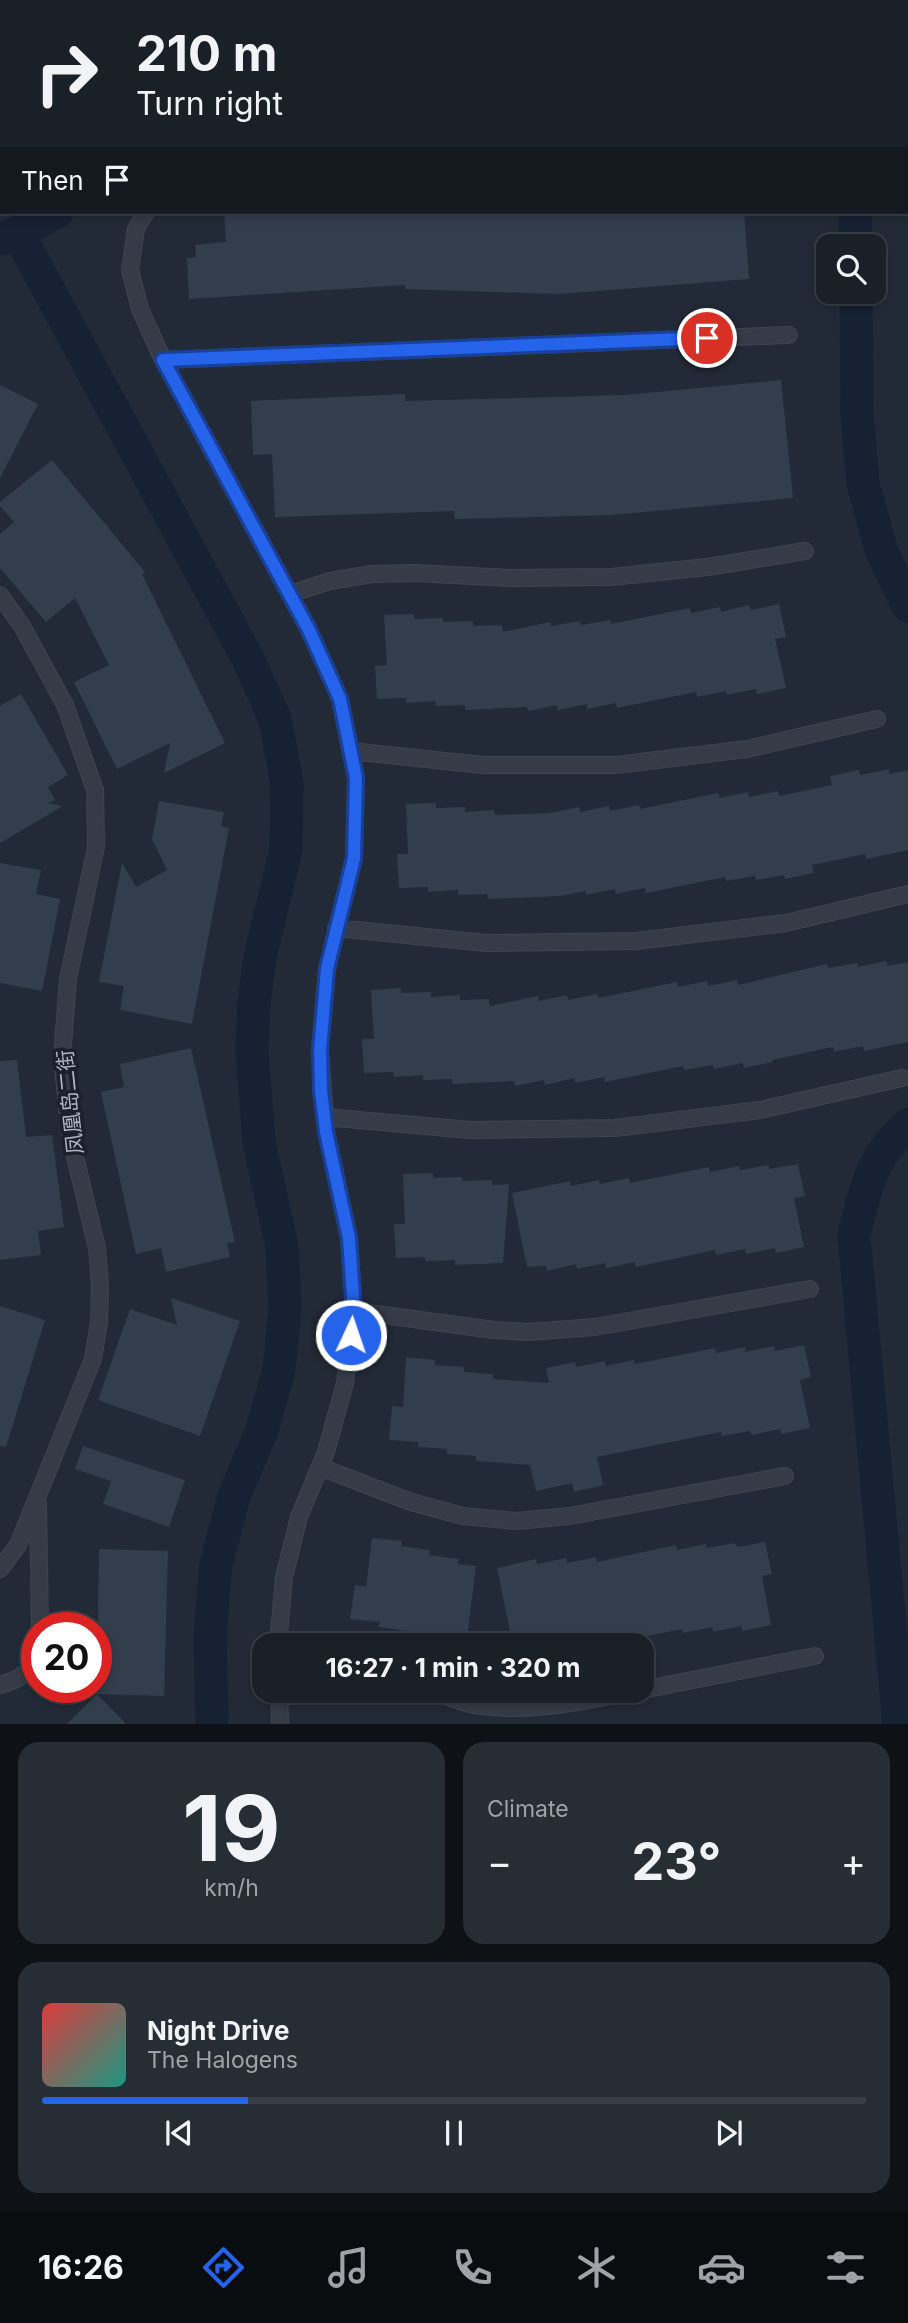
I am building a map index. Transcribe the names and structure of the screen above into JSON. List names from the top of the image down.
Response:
{
  "streets": {
    "lane": ["凤凰岛二街"]
  },
  "page": {
    "turn": ["210 m", "Turn right"],
    "then": "Then",
    "limit": "20",
    "trip": "16:27 · 1 min · 320 m",
    "tile": [
      ["19", "km/h"],
      "Climate"
    ],
    "heat": ["−", "23°", "+"],
    "song": ["Night Drive", "The Halogens"],
    "tabs": "16:26"
  }
}
